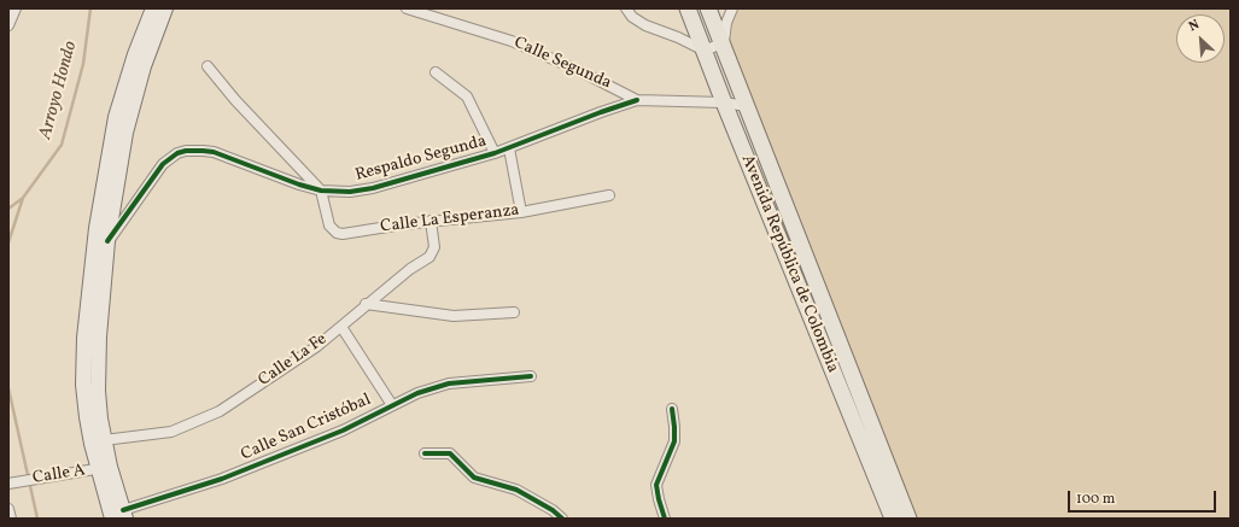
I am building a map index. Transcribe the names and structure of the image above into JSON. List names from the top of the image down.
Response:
{
  "streets": {
    "main road": ["Avenida República de Colombia"],
    "street": [
      "Calle Segunda",
      "Respaldo Segunda",
      "Calle La Esperanza",
      "Calle La Fe",
      "Calle San Cristóbal",
      "Calle A"
    ]
  },
  "crossings": [
    ["Calle Segunda", "Respaldo Segunda"],
    ["Calle Segunda", "Avenida República de Colombia"],
    ["Respaldo Segunda", "Calle La Esperanza"],
    ["Calle La Esperanza", "Calle La Fe"]
  ],
  "water": ["Arroyo Hondo"],
  "scale_bar": "100 m",
  "north": "top left"
}
